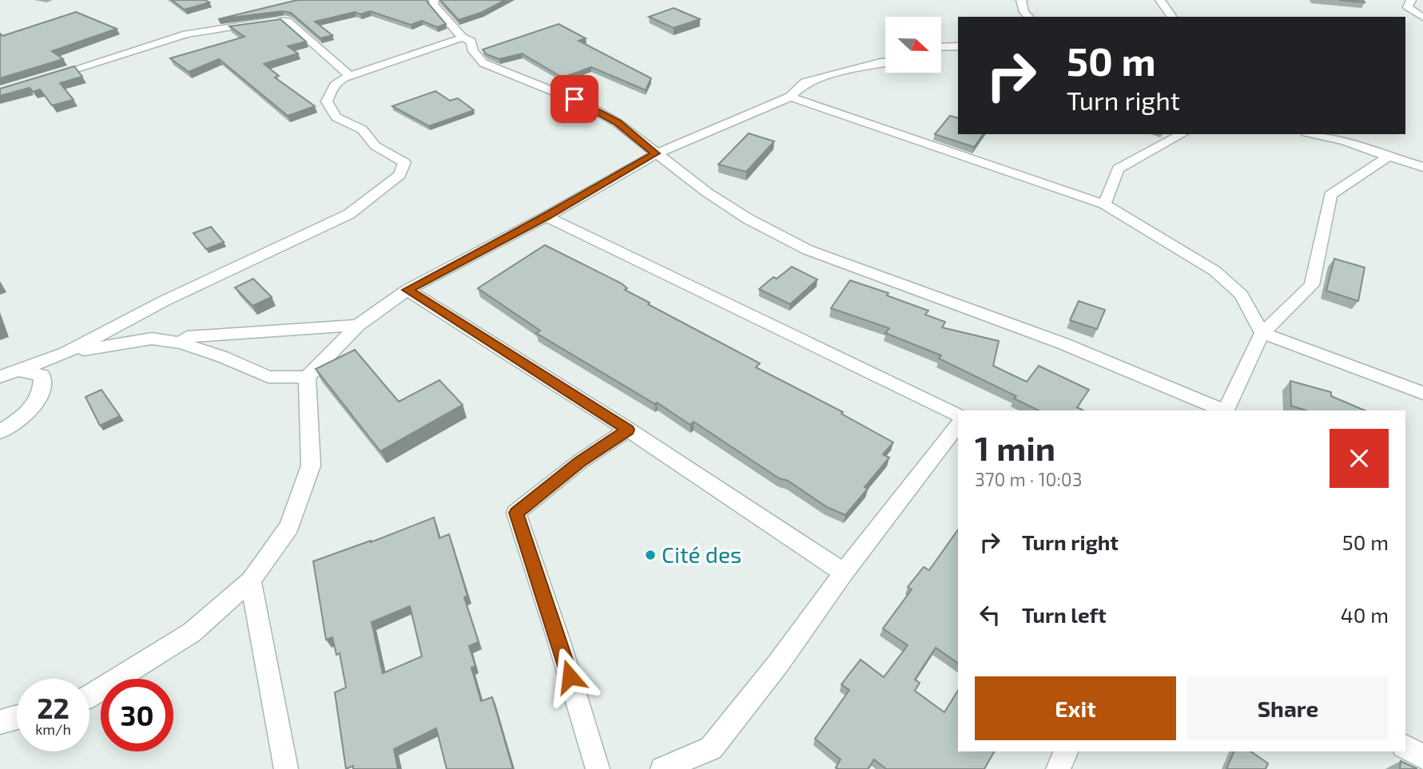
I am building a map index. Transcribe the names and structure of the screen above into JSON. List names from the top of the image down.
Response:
{
  "places": ["Cité des"],
  "north": "right",
  "page": {
    "turn": ["50 m", "Turn right"],
    "heading": ["1 min", "370 m · 10:03"],
    "list": [
      {
        "name": "Turn right",
        "value": "50 m"
      },
      {
        "name": "Turn left",
        "value": "40 m"
      }
    ],
    "buttons": ["Exit", "Share"],
    "speed": "22 km/h",
    "limit": "30"
  }
}
